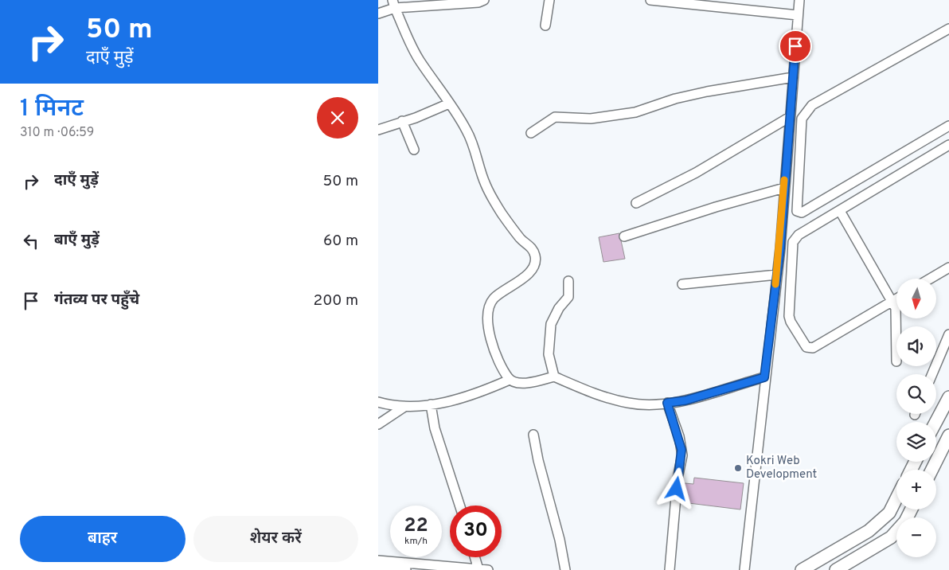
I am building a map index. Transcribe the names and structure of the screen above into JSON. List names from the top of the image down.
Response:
{
  "places": ["Kokri Web Development"],
  "north": "bottom",
  "page": {
    "turn": ["50 m", "दाएँ मुड़ें"],
    "heading": ["1 मिनट", "310 m · 06:59"],
    "list": [
      {
        "name": "दाएँ मुड़ें",
        "value": "50 m"
      },
      {
        "name": "बाएँ मुड़ें",
        "value": "60 m"
      },
      {
        "name": "गंतव्य पर पहुँचे",
        "value": "200 m"
      }
    ],
    "map_buttons": ["+", "−"],
    "speed": "22 km/h",
    "limit": "30",
    "buttons": ["बाहर", "शेयर करें"]
  }
}
